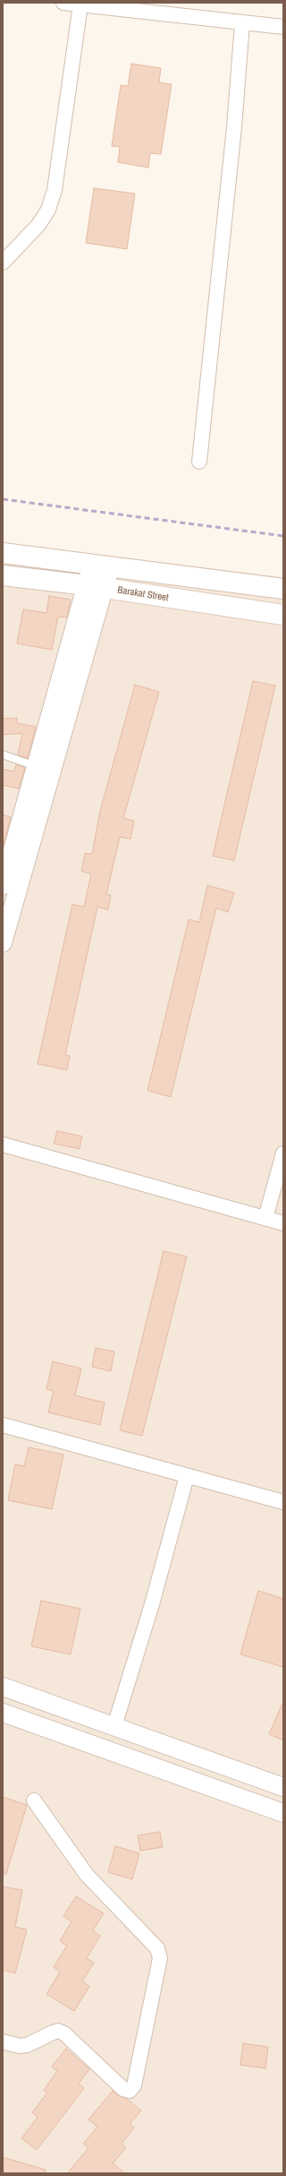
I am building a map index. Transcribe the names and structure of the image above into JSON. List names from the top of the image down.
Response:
{
  "streets": {
    "main road": ["Barakat Street"]
  }
}
